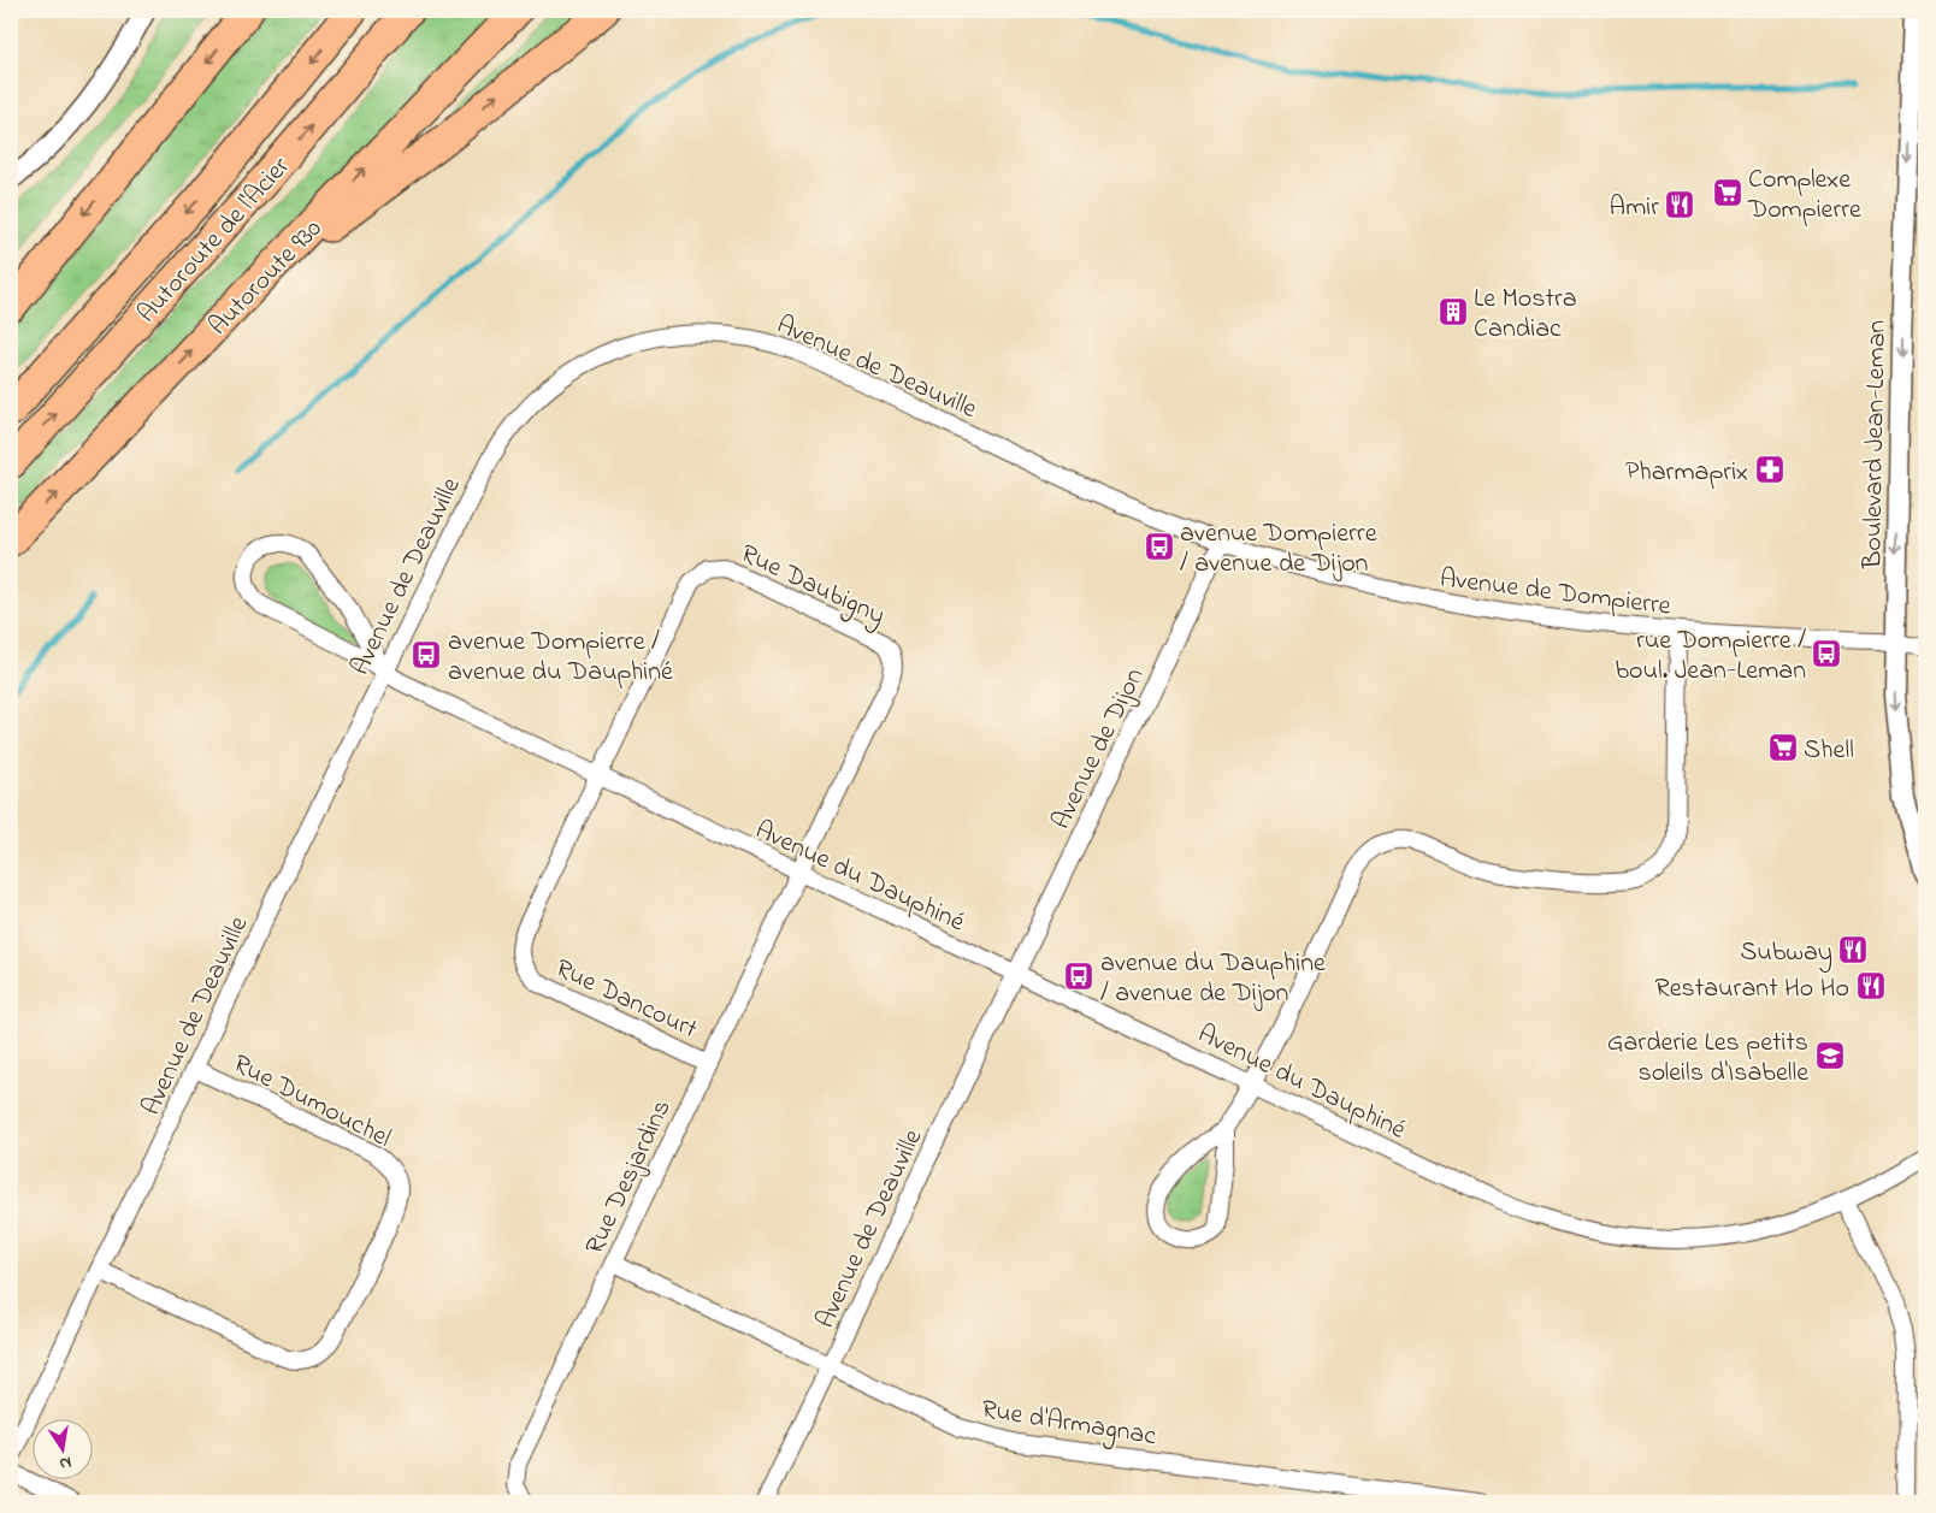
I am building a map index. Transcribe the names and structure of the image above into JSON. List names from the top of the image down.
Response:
{
  "streets": {
    "highway": ["Autoroute de l'Acier", "Autoroute 930"],
    "street": [
      "Avenue de Deauville",
      "Boulevard Jean-Leman",
      "Rue Daubigny",
      "Avenue de Dompierre",
      "Avenue de Dijon",
      "Avenue du Dauphiné",
      "Rue Dancourt",
      "Rue Dumouchel",
      "Rue Desjardins",
      "Rue d'Armagnac"
    ]
  },
  "crossings": [
    ["Avenue de Deauville", "Avenue de Dompierre"],
    ["Avenue de Deauville", "Avenue de Dijon"],
    ["Avenue de Deauville", "Avenue du Dauphiné"],
    ["Avenue de Deauville", "Rue Dumouchel"],
    ["Avenue de Deauville", "Rue d'Armagnac"],
    ["Boulevard Jean-Leman", "Avenue de Dompierre"],
    ["Rue Daubigny", "Avenue du Dauphiné"],
    ["Rue Daubigny", "Rue Dancourt"],
    ["Rue Daubigny", "Rue Desjardins"],
    ["Avenue de Dompierre", "Avenue de Dijon"],
    ["Avenue de Dijon", "Avenue du Dauphiné"],
    ["Avenue du Dauphiné", "Rue Dancourt"],
    ["Avenue du Dauphiné", "Rue Desjardins"],
    ["Rue Dancourt", "Rue Desjardins"],
    ["Rue Desjardins", "Rue d'Armagnac"]
  ],
  "one_way": ["Boulevard Jean-Leman"],
  "places": {
    "supermarket": ["Complexe Dompierre", "Shell"],
    "restaurant": ["Amir", "Subway", "Restaurant Ho Ho"],
    "building": ["Le Mostra Candiac"],
    "pharmacy": ["Pharmaprix"],
    "bus stop": [
      "avenue Dompierre / avenue de Dijon",
      "rue Dompierre / boul. Jean-Leman",
      "avenue Dompierre / avenue du Dauphiné",
      "avenue du Dauphine / avenue de Dijon"
    ],
    "school or university": ["Garderie Les petits soleils d'Isabelle"]
  },
  "north": "bottom"
}
